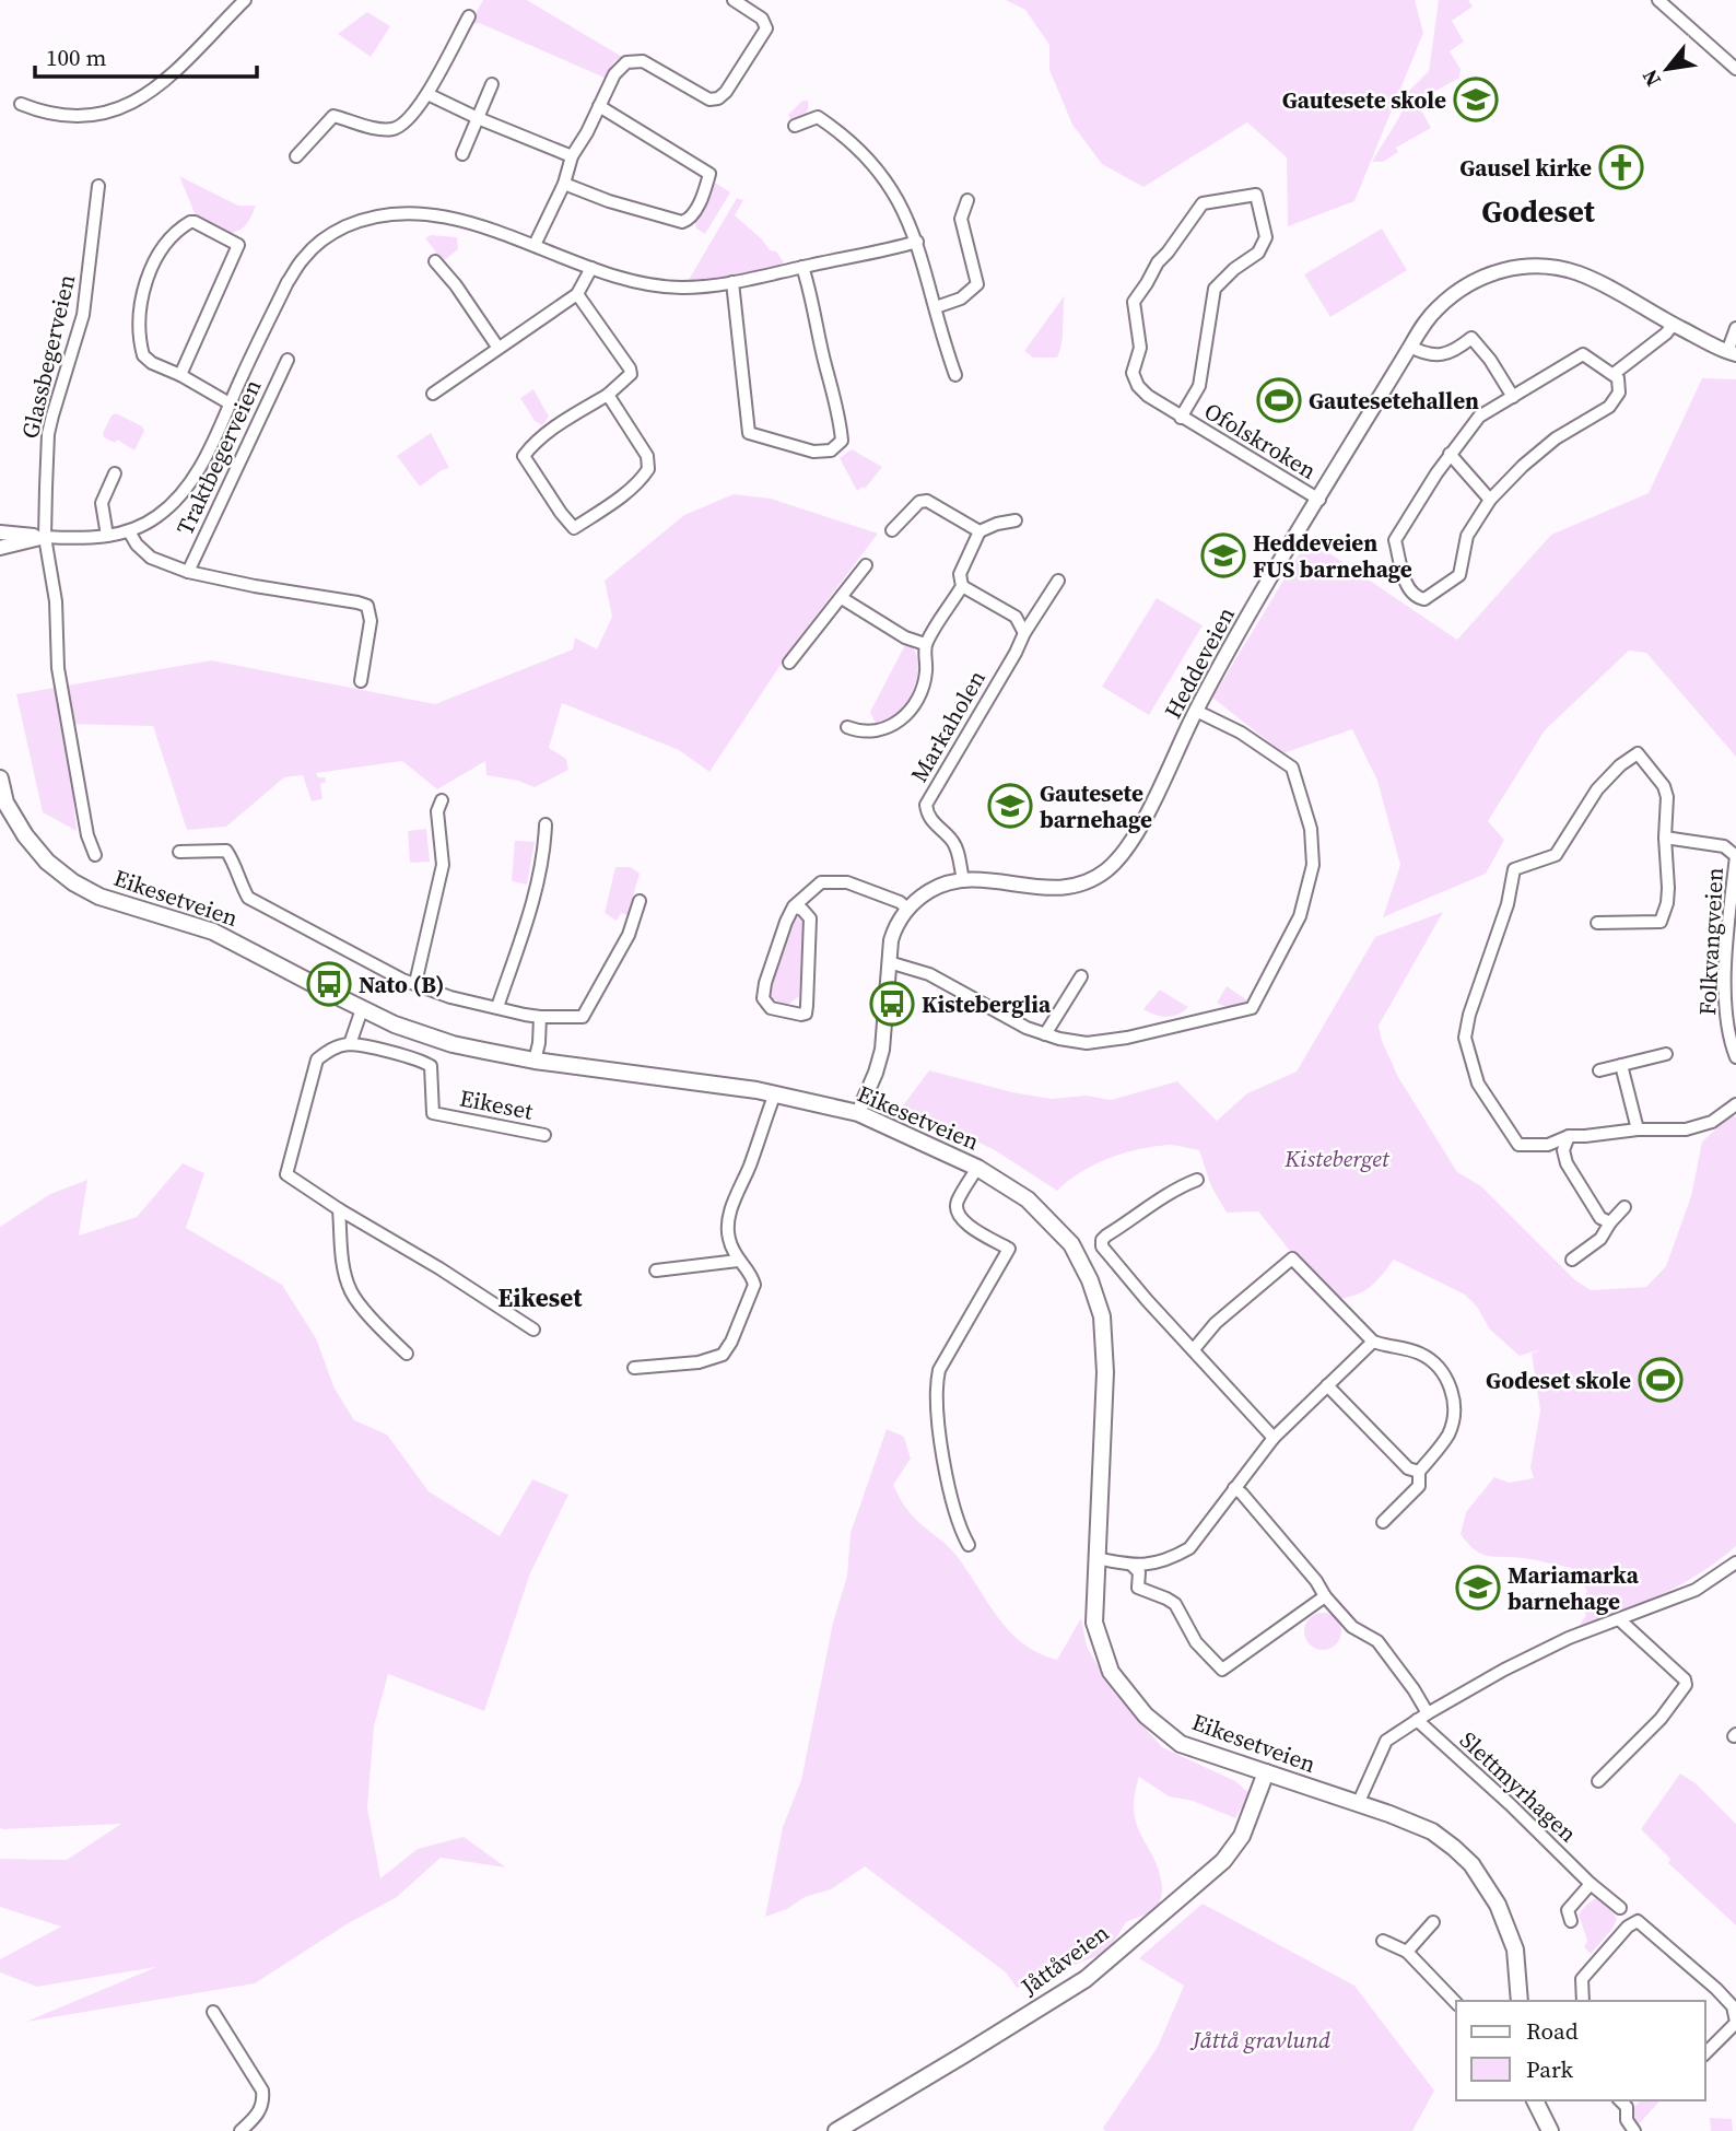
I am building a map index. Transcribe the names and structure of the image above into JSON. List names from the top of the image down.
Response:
{
  "streets": {
    "main road": ["Eikesetveien", "Jåttåveien"],
    "street": [
      "Glassbegerveien",
      "Ofolskroken",
      "Traktbegerveien",
      "Heddeveien",
      "Markaholen",
      "Folkvangveien",
      "Eikeset",
      "Slettmyrhagen"
    ]
  },
  "crossings": [
    ["Ofolskroken", "Heddeveien"],
    ["Heddeveien", "Markaholen"],
    ["Heddeveien", "Eikesetveien"],
    ["Eikesetveien", "Jåttåveien"]
  ],
  "districts": ["Godeset", "Eikeset"],
  "parks": ["Kisteberget", "Jåttå gravlund"],
  "places": {
    "school or university": [
      "Gautesete skole",
      "Heddeveien FUS barnehage",
      "Gautesete barnehage",
      "Mariamarka barnehage"
    ],
    "church": ["Gausel kirke"],
    "sports": ["Gautesetehallen", "Godeset skole"],
    "bus stop": ["Nato (B)", "Kisteberglia"]
  },
  "legend": ["Road", "Park"],
  "scale_bar": "100 m",
  "north": "bottom left"
}
